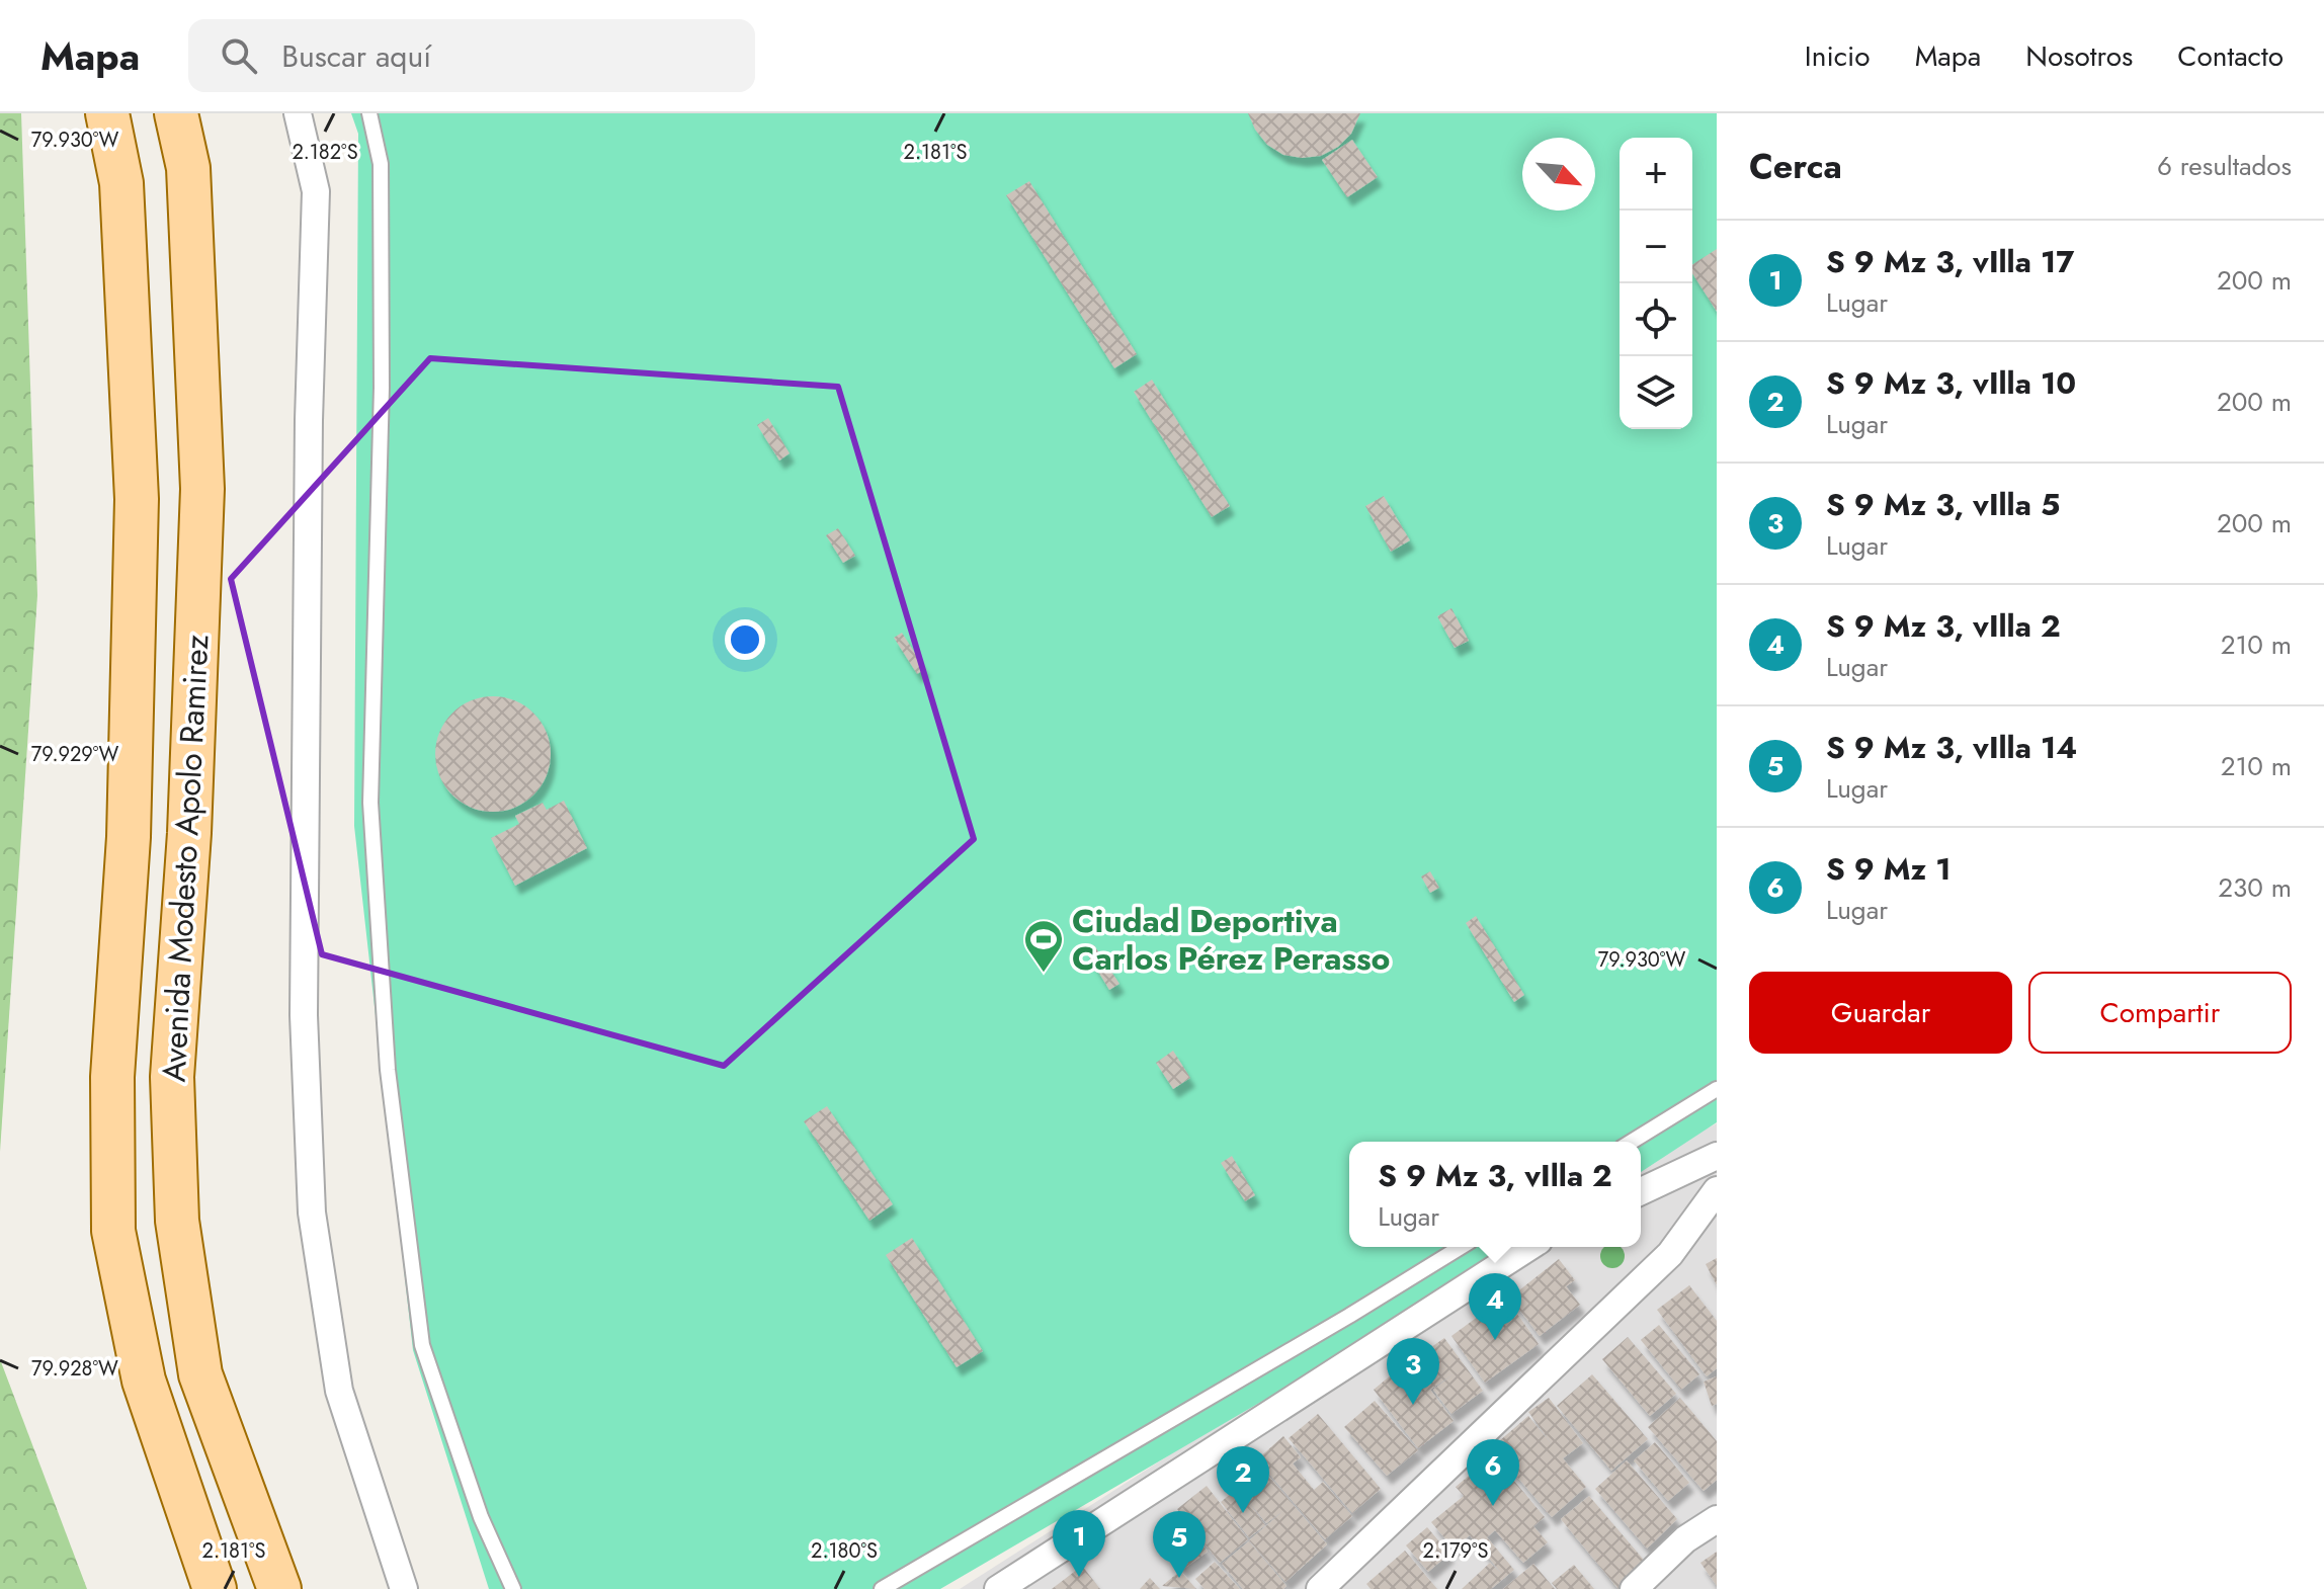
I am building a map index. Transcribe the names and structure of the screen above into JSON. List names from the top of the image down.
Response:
{
  "streets": {
    "main road": ["Avenida Modesto Apolo Ramirez"]
  },
  "places": {
    "sports": ["Ciudad Deportiva Carlos Pérez Perasso"]
  },
  "north": "bottom right",
  "page": {
    "header": "Mapa",
    "search": "Buscar aquí",
    "nav": [
      "Inicio",
      "Mapa",
      "Nosotros",
      "Contacto"
    ],
    "heading": ["Cerca", "6 resultados"],
    "map_buttons": ["+", "−"],
    "list": [
      {
        "mark": "1",
        "name": "S 9 Mz 3, vIlla 17",
        "note": "Lugar",
        "value": "200 m"
      },
      {
        "mark": "2",
        "name": "S 9 Mz 3, vIlla 10",
        "note": "Lugar",
        "value": "200 m"
      },
      {
        "mark": "3",
        "name": "S 9 Mz 3, vIlla 5",
        "note": "Lugar",
        "value": "200 m"
      },
      {
        "mark": "4",
        "name": "S 9 Mz 3, vIlla 2",
        "note": "Lugar",
        "value": "210 m"
      },
      {
        "mark": "5",
        "name": "S 9 Mz 3, vIlla 14",
        "note": "Lugar",
        "value": "210 m"
      },
      {
        "mark": "6",
        "name": "S 9 Mz 1",
        "note": "Lugar",
        "value": "230 m"
      }
    ],
    "buttons": ["Guardar", "Compartir"],
    "popup": ["S 9 Mz 3, vIlla 2", "Lugar"],
    "pins": [
      "4",
      "3",
      "6",
      "2",
      "1",
      "5"
    ]
  },
  "coordinates": [
    "79.930°W",
    "2.181°S",
    "2.182°S",
    "79.929°W",
    "79.928°W",
    "2.180°S",
    "2.179°S"
  ]
}
